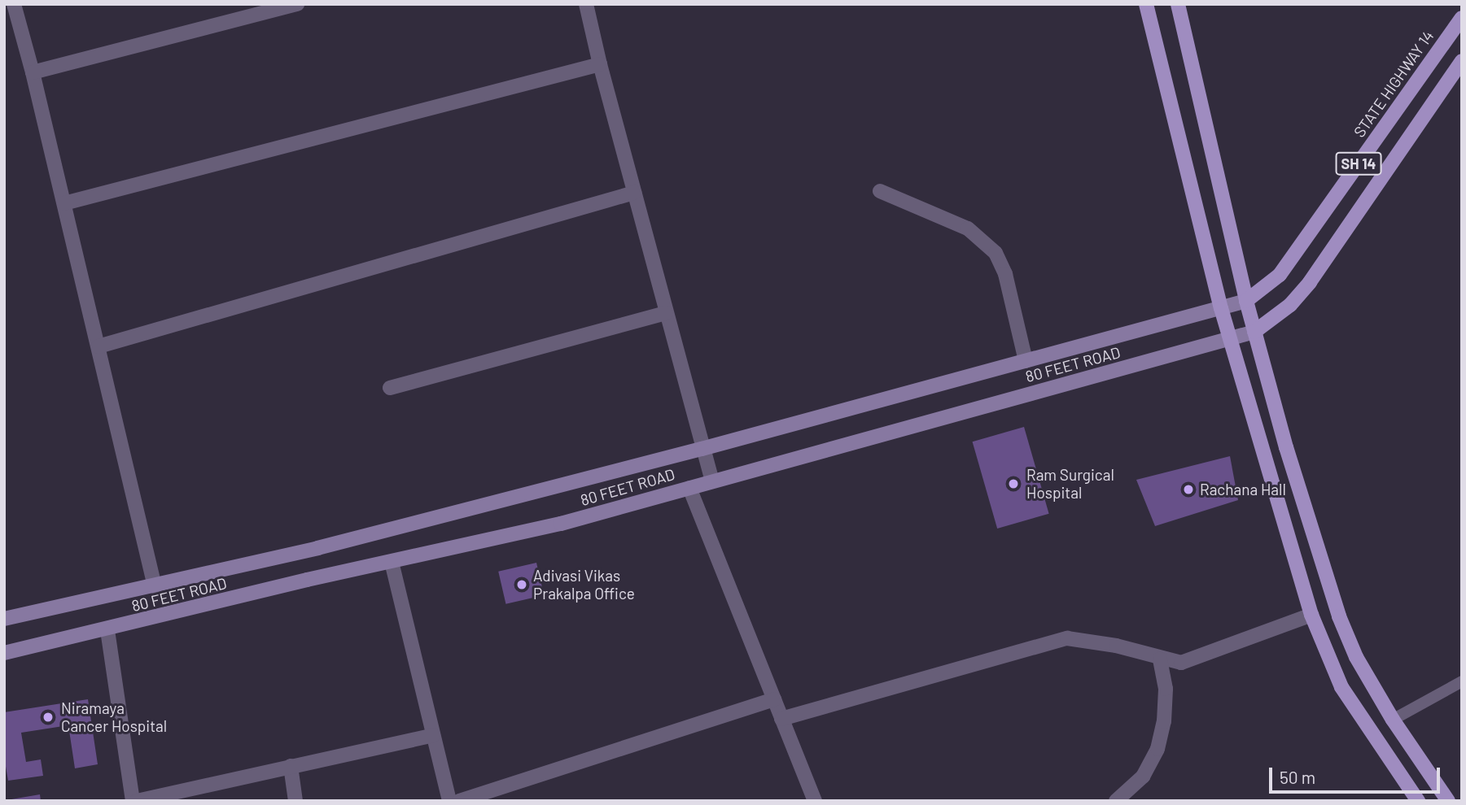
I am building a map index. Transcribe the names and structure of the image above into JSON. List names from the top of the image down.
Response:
{
  "streets": {
    "main road": ["STATE HIGHWAY 14", "SH 14", "80 FEET ROAD"]
  },
  "crossings": [
    ["STATE HIGHWAY 14", "80 FEET ROAD"],
    ["SH 14", "80 FEET ROAD"]
  ],
  "places": [
    "Ram Surgical Hospital",
    "Rachana Hall",
    "Adivasi Vikas Prakalpa Office",
    "Niramaya Cancer Hospital"
  ],
  "scale_bar": "50 m"
}
